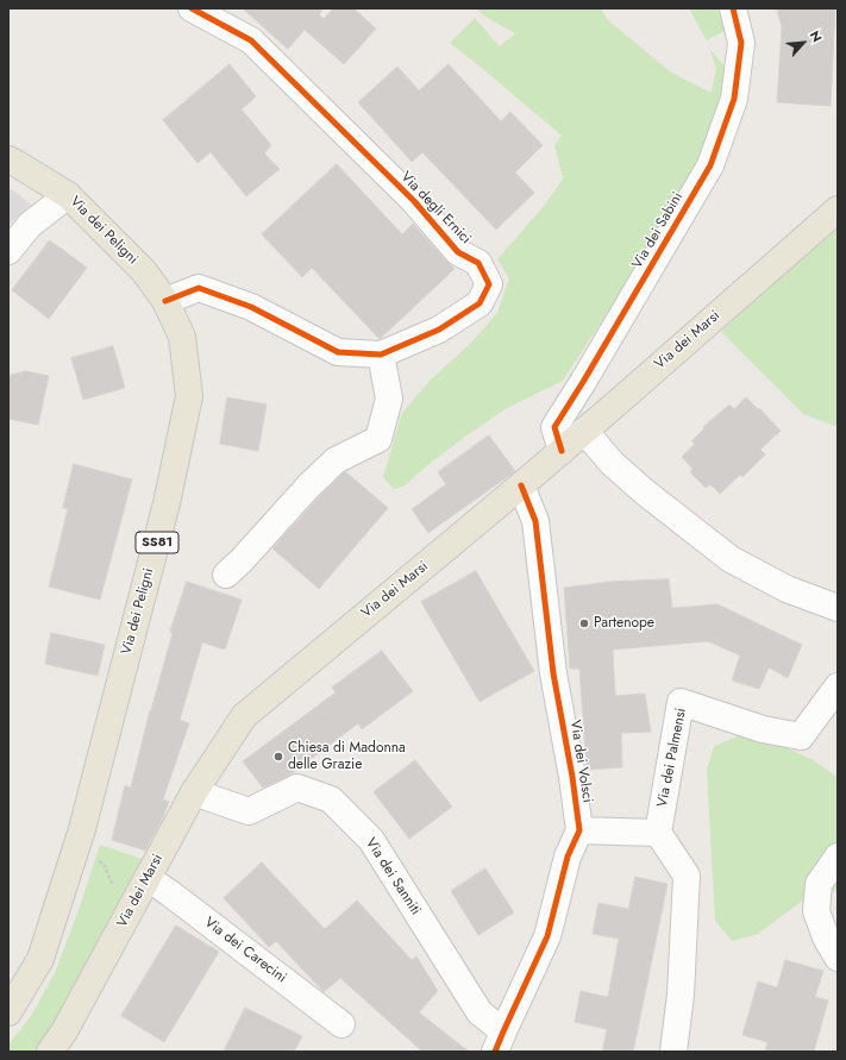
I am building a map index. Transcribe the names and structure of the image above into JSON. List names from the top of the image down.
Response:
{
  "streets": {
    "main road": ["Via dei Peligni", "Via dei Marsi", "SS81"],
    "street": [
      "Via degli Ernici",
      "Via dei Sabini",
      "Via dei Palmensi",
      "Via dei Volsci",
      "Via dei Sanniti",
      "Via dei Carecini"
    ]
  },
  "crossings": [
    ["Via degli Ernici", "Via dei Peligni"],
    ["Via dei Sabini", "Via dei Marsi"],
    ["Via dei Marsi", "Via dei Volsci"],
    ["Via dei Marsi", "Via dei Sanniti"],
    ["Via dei Marsi", "Via dei Carecini"]
  ],
  "places": ["Partenope", "Chiesa di Madonna delle Grazie"],
  "north": "top right"
}
